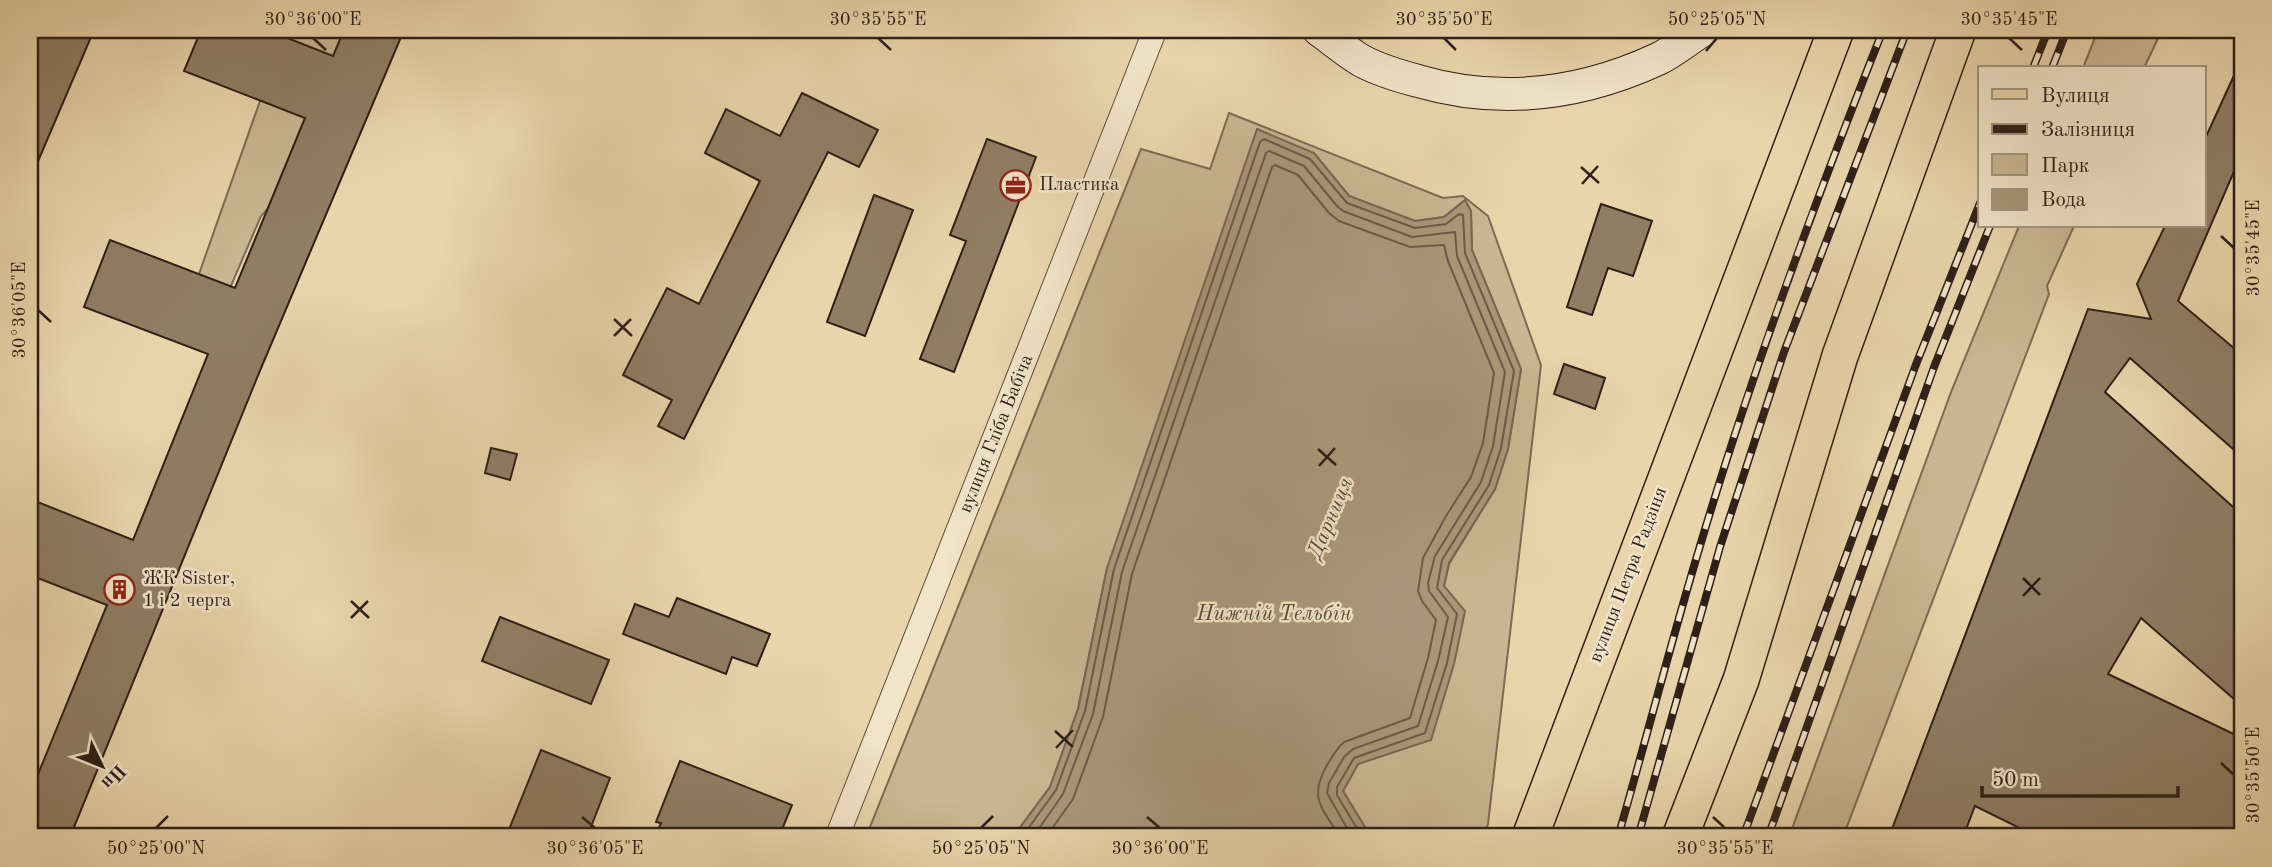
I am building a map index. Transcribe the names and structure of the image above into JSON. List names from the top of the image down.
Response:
{
  "streets": {
    "main road": ["вулиця Петра Радзіня"],
    "street": ["вулиця Гліба Бабіча"]
  },
  "water": ["Дарниця", "Нижній Тельбін"],
  "places": {
    "office": ["Пластика"],
    "building": ["ЖК Sister, 1 і 2 черга"]
  },
  "legend": [
    "Вулиця",
    "Залізниця",
    "Парк",
    "Вода"
  ],
  "scale_bar": "50 m",
  "north": "bottom right",
  "coordinates": [
    "30°36'00\"E",
    "30°35'55\"E",
    "30°35'50\"E",
    "50°25'05\"N",
    "30°35'45\"E",
    "30°36'05\"E",
    "50°25'00\"N"
  ]
}
